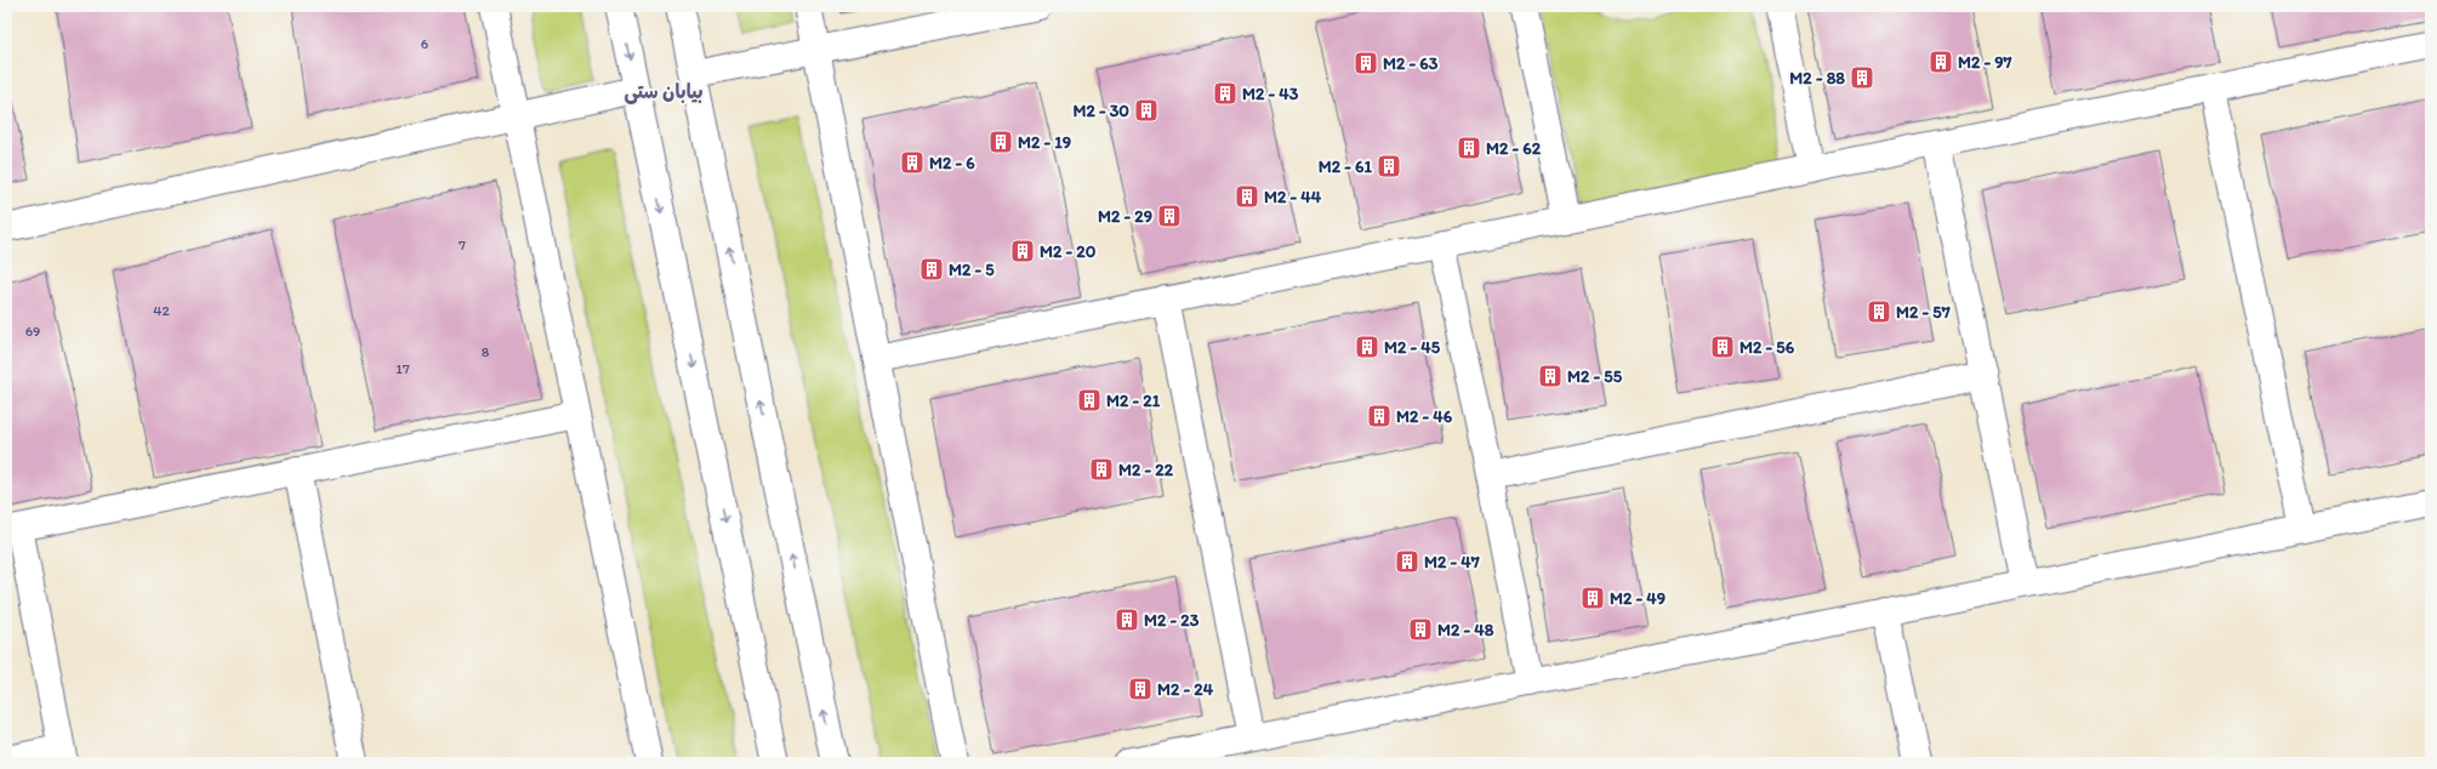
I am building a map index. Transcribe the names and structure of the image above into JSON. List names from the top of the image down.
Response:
{
  "districts": ["بیابان ستی"],
  "places": {
    "building": [
      "M2 - 97",
      "M2 - 63",
      "M2 - 88",
      "M2 - 43",
      "M2 - 30",
      "M2 - 19",
      "M2 - 62",
      "M2 - 6",
      "M2 - 61",
      "M2 - 44",
      "M2 - 29",
      "M2 - 20",
      "M2 - 5",
      "M2 - 57",
      "M2 - 45",
      "M2 - 56",
      "M2 - 55",
      "M2 - 21",
      "M2 - 46",
      "M2 - 22",
      "M2 - 47",
      "M2 - 49",
      "M2 - 23",
      "M2 - 48",
      "M2 - 24"
    ]
  },
  "house_numbers": [
    "6",
    "7",
    "42",
    "69",
    "8",
    "17"
  ]
}
